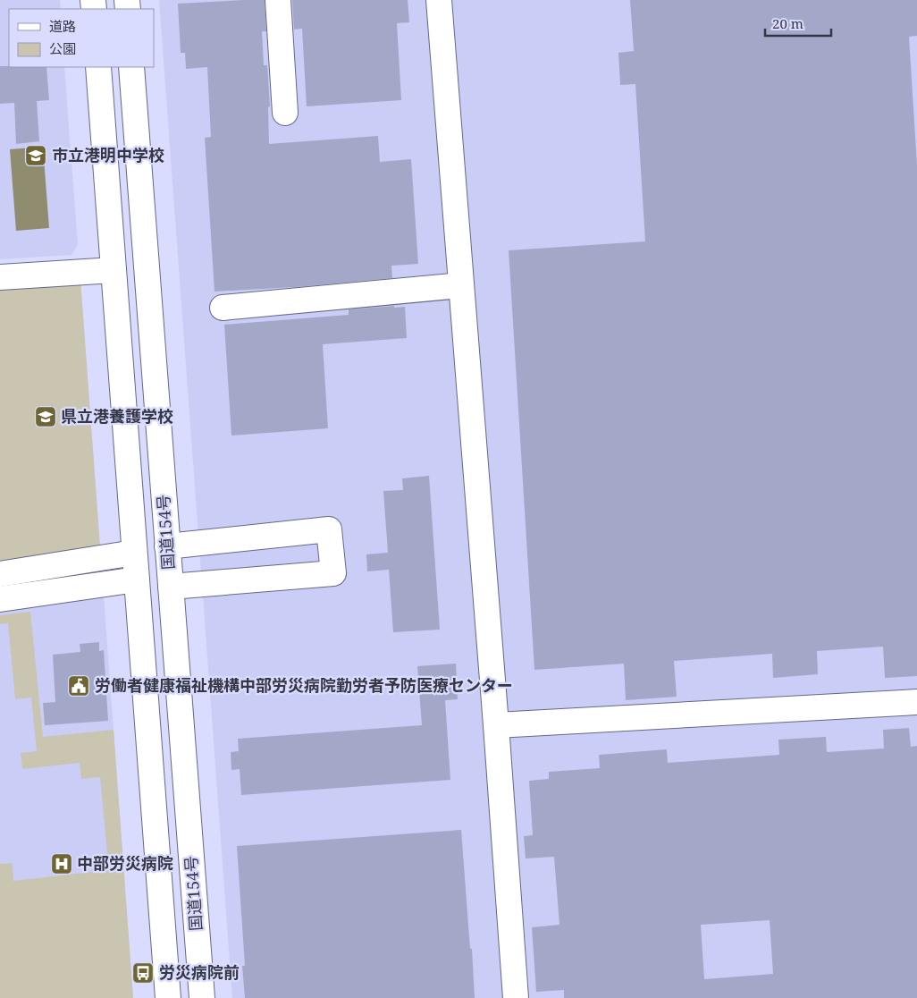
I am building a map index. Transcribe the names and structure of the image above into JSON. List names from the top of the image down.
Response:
{
  "streets": {
    "main road": ["国道154号"]
  },
  "places": {
    "school or university": ["市立港明中学校", "県立港養護学校"],
    "public building": ["労働者健康福祉機構中部労災病院勤労者予防医療センター"],
    "hospital": ["中部労災病院"],
    "bus stop": ["労災病院前"]
  },
  "legend": ["道路", "公園"],
  "scale_bar": "20 m"
}
